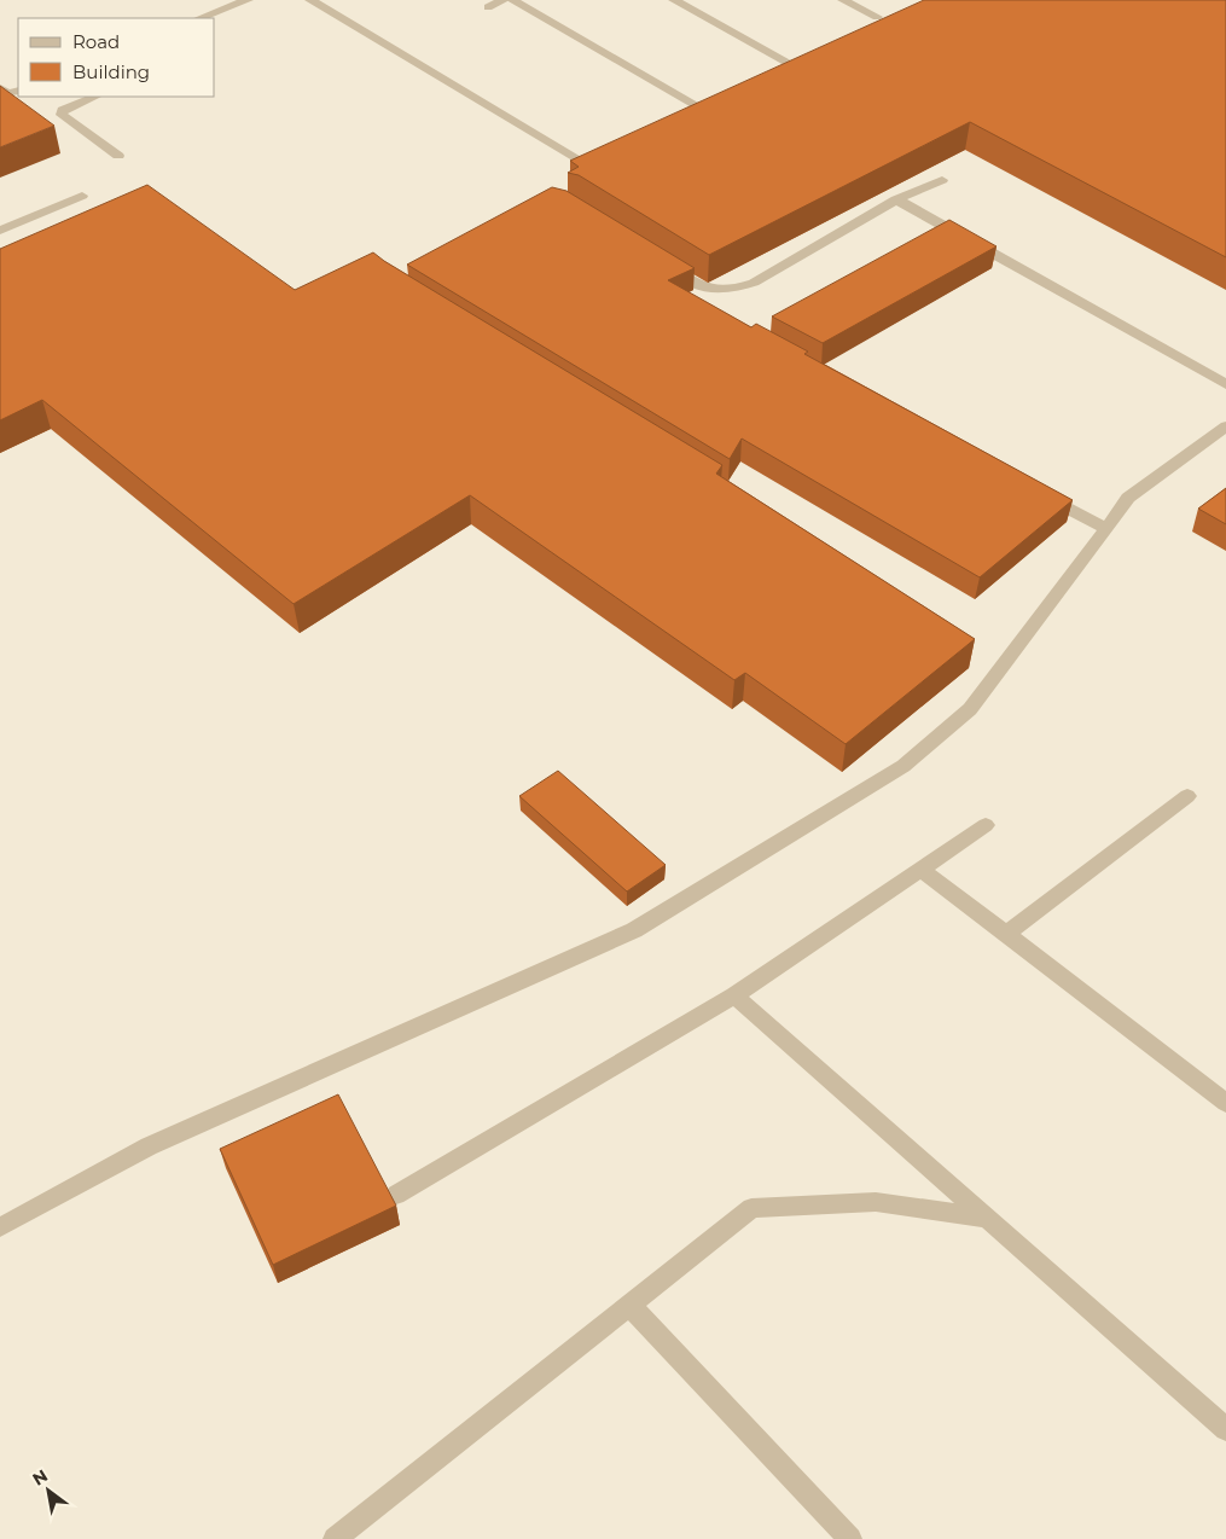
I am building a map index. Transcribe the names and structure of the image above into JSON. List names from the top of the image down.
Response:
{
  "legend": ["Road", "Building"],
  "north": "top left"
}
